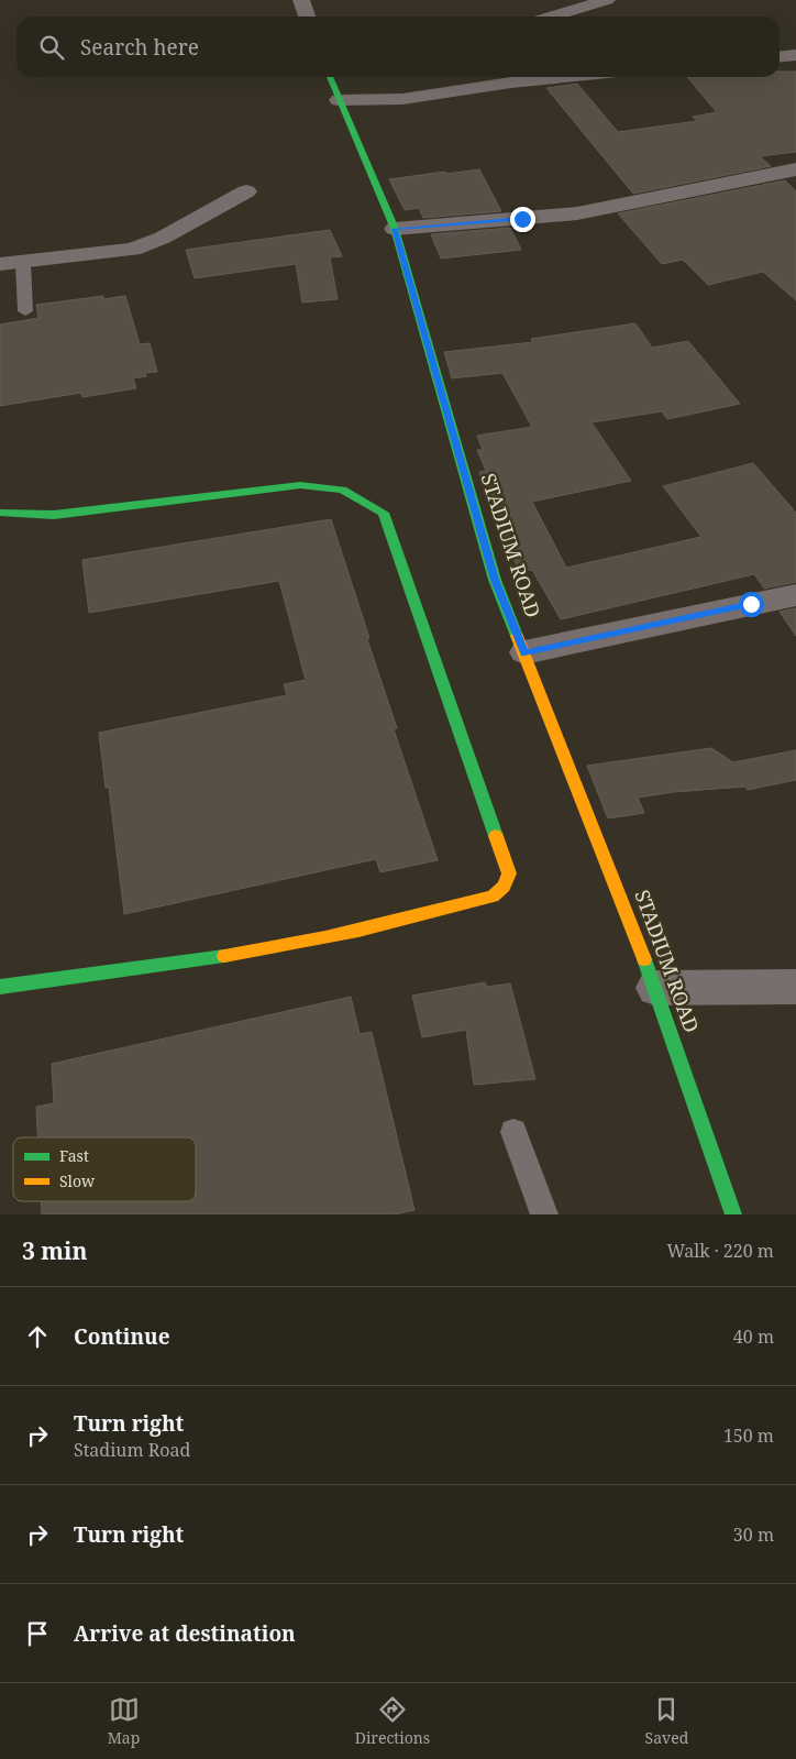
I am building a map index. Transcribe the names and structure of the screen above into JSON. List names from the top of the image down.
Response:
{
  "streets": {
    "street": ["STADIUM ROAD"]
  },
  "legend": ["Fast", "Slow"],
  "page": {
    "search": "Search here",
    "heading": ["3 min", "Walk · 220 m"],
    "list": [
      ["Continue", "40 m"],
      ["Turn right", "Stadium Road", "150 m"],
      ["Turn right", "30 m"],
      "Arrive at destination"
    ],
    "nav": ["Map", "Directions", "Saved"]
  }
}
